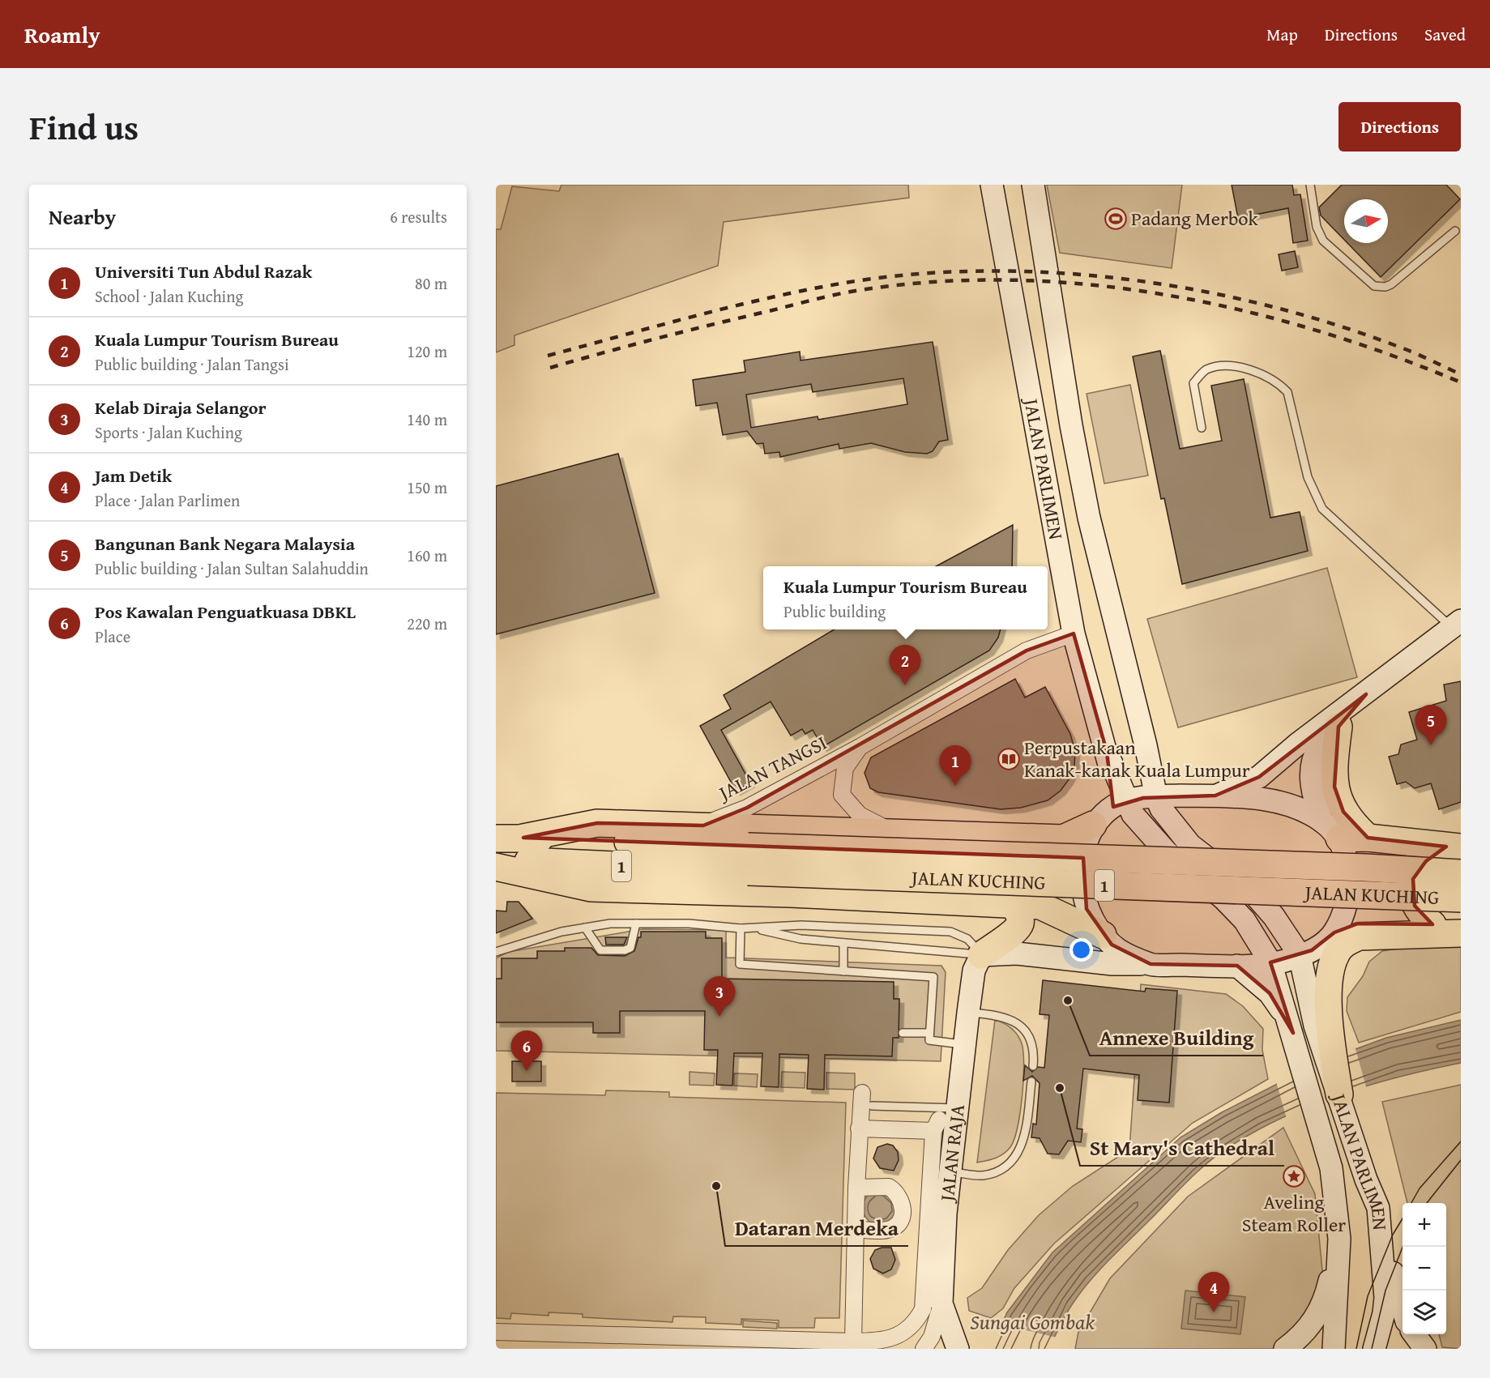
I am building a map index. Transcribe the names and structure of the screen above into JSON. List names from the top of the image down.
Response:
{
  "streets": {
    "highway": ["1", "JALAN KUCHING"],
    "street": ["JALAN PARLIMEN", "JALAN TANGSI", "JALAN RAJA"]
  },
  "crossings": [
    ["JALAN PARLIMEN", "JALAN TANGSI"],
    ["1", "JALAN KUCHING"]
  ],
  "water": ["Sungai Gombak"],
  "places": {
    "sports": ["Padang Merbok"],
    "library": ["Perpustakaan Kanak-kanak Kuala Lumpur"],
    "other": ["Annexe Building", "St Mary's Cathedral", "Dataran Merdeka"],
    "place": ["Aveling Steam Roller"]
  },
  "north": "right",
  "page": {
    "header": "Roamly",
    "nav": ["Map", "Directions", "Saved"],
    "title": "Find us",
    "buttons": "Directions",
    "heading": ["Nearby", "6 results"],
    "list": [
      {
        "mark": "1",
        "name": "Universiti Tun Abdul Razak",
        "note": "School · Jalan Kuching",
        "value": "80 m"
      },
      {
        "mark": "2",
        "name": "Kuala Lumpur Tourism Bureau",
        "note": "Public building · Jalan Tangsi",
        "value": "120 m"
      },
      {
        "mark": "3",
        "name": "Kelab Diraja Selangor",
        "note": "Sports · Jalan Kuching",
        "value": "140 m"
      },
      {
        "mark": "4",
        "name": "Jam Detik",
        "note": "Place · Jalan Parlimen",
        "value": "150 m"
      },
      {
        "mark": "5",
        "name": "Bangunan Bank Negara Malaysia",
        "note": "Public building · Jalan Sultan Salahuddin",
        "value": "160 m"
      },
      {
        "mark": "6",
        "name": "Pos Kawalan Penguatkuasa DBKL",
        "note": "Place",
        "value": "220 m"
      }
    ],
    "popup": ["Kuala Lumpur Tourism Bureau", "Public building"],
    "pins": [
      "2",
      "5",
      "1",
      "3",
      "6",
      "4"
    ],
    "map_buttons": ["+", "−"]
  }
}
